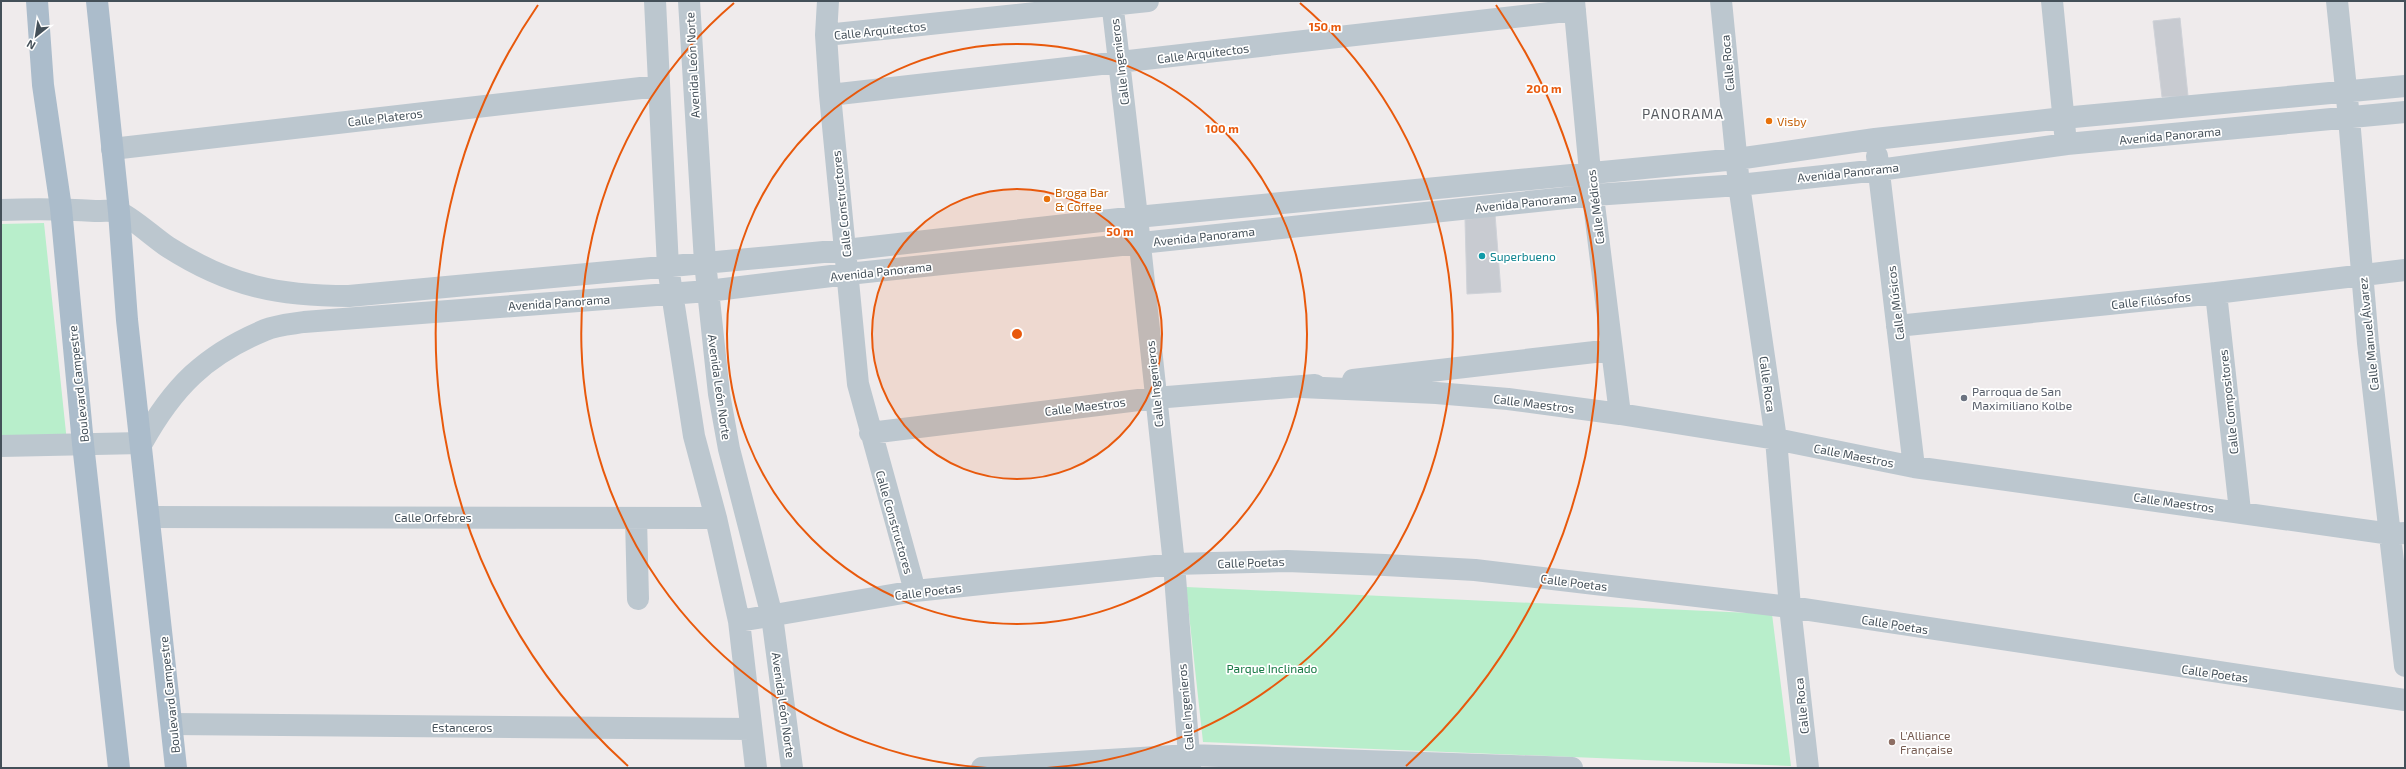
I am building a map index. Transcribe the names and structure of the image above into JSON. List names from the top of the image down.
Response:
{
  "streets": {
    "main road": ["Boulevard Campestre"],
    "street": [
      "Calle Arquitectos",
      "Calle Ingenieros",
      "Calle Roca",
      "Avenida León Norte",
      "Calle Plateros",
      "Avenida Panorama",
      "Calle Constructores",
      "Calle Médicos",
      "Calle Filósofos",
      "Calle Músicos",
      "Calle Manuel Álvarez",
      "Calle Compositores",
      "Calle Maestros",
      "Calle Orfebres",
      "Calle Poetas",
      "Estanceros"
    ]
  },
  "crossings": [
    ["Calle Arquitectos", "Calle Ingenieros"],
    ["Calle Arquitectos", "Calle Constructores"],
    ["Calle Arquitectos", "Calle Médicos"],
    ["Calle Ingenieros", "Avenida Panorama"],
    ["Calle Ingenieros", "Calle Maestros"],
    ["Calle Ingenieros", "Calle Poetas"],
    ["Calle Roca", "Avenida Panorama"],
    ["Calle Roca", "Calle Maestros"],
    ["Calle Roca", "Calle Poetas"],
    ["Avenida León Norte", "Avenida Panorama"],
    ["Avenida León Norte", "Calle Poetas"],
    ["Calle Plateros", "Boulevard Campestre"],
    ["Avenida Panorama", "Calle Constructores"],
    ["Avenida Panorama", "Calle Médicos"],
    ["Avenida Panorama", "Calle Músicos"],
    ["Avenida Panorama", "Calle Manuel Álvarez"],
    ["Avenida Panorama", "Boulevard Campestre"],
    ["Calle Constructores", "Calle Maestros"],
    ["Calle Constructores", "Calle Poetas"],
    ["Calle Médicos", "Calle Maestros"],
    ["Calle Filósofos", "Calle Músicos"],
    ["Calle Filósofos", "Calle Manuel Álvarez"],
    ["Calle Filósofos", "Calle Compositores"],
    ["Calle Músicos", "Calle Maestros"],
    ["Calle Manuel Álvarez", "Calle Maestros"],
    ["Boulevard Campestre", "Calle Orfebres"],
    ["Boulevard Campestre", "Estanceros"],
    ["Calle Compositores", "Calle Maestros"]
  ],
  "districts": ["PANORAMA"],
  "parks": ["Parque Inclinado"],
  "places": [
    "Visby",
    "Broga Bar & Coffee",
    "Superbueno",
    "Parroqua de San Maximiliano Kolbe",
    "L'Alliance Française"
  ],
  "north": "bottom left",
  "rings": [
    "150 m",
    "200 m",
    "100 m",
    "50 m"
  ]
}
